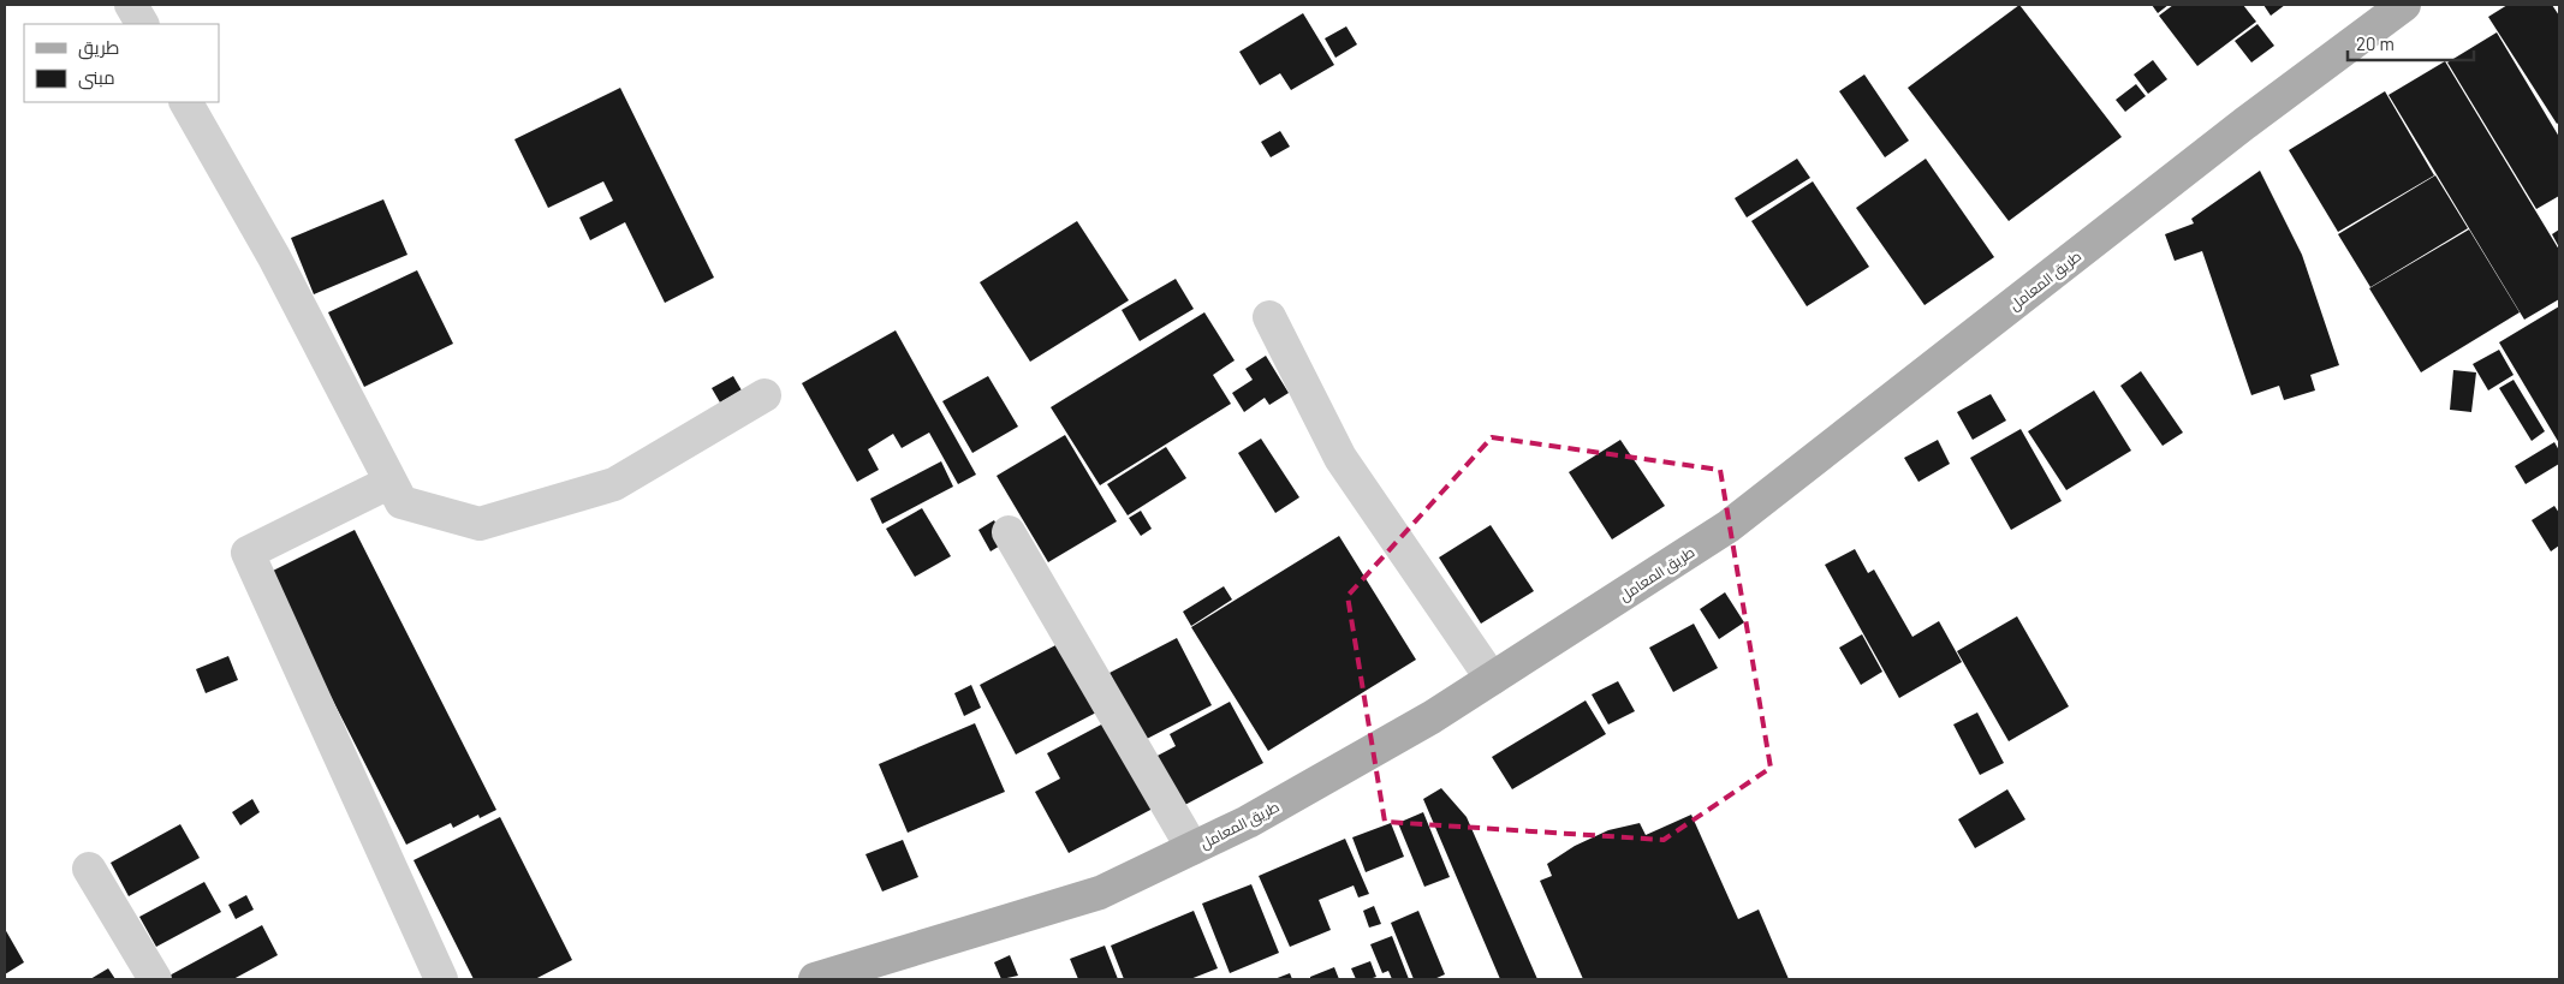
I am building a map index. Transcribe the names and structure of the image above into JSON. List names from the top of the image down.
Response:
{
  "streets": {
    "main road": ["طريق المعامل"]
  },
  "legend": ["طريق", "مبنى"],
  "scale_bar": "20 m"
}
